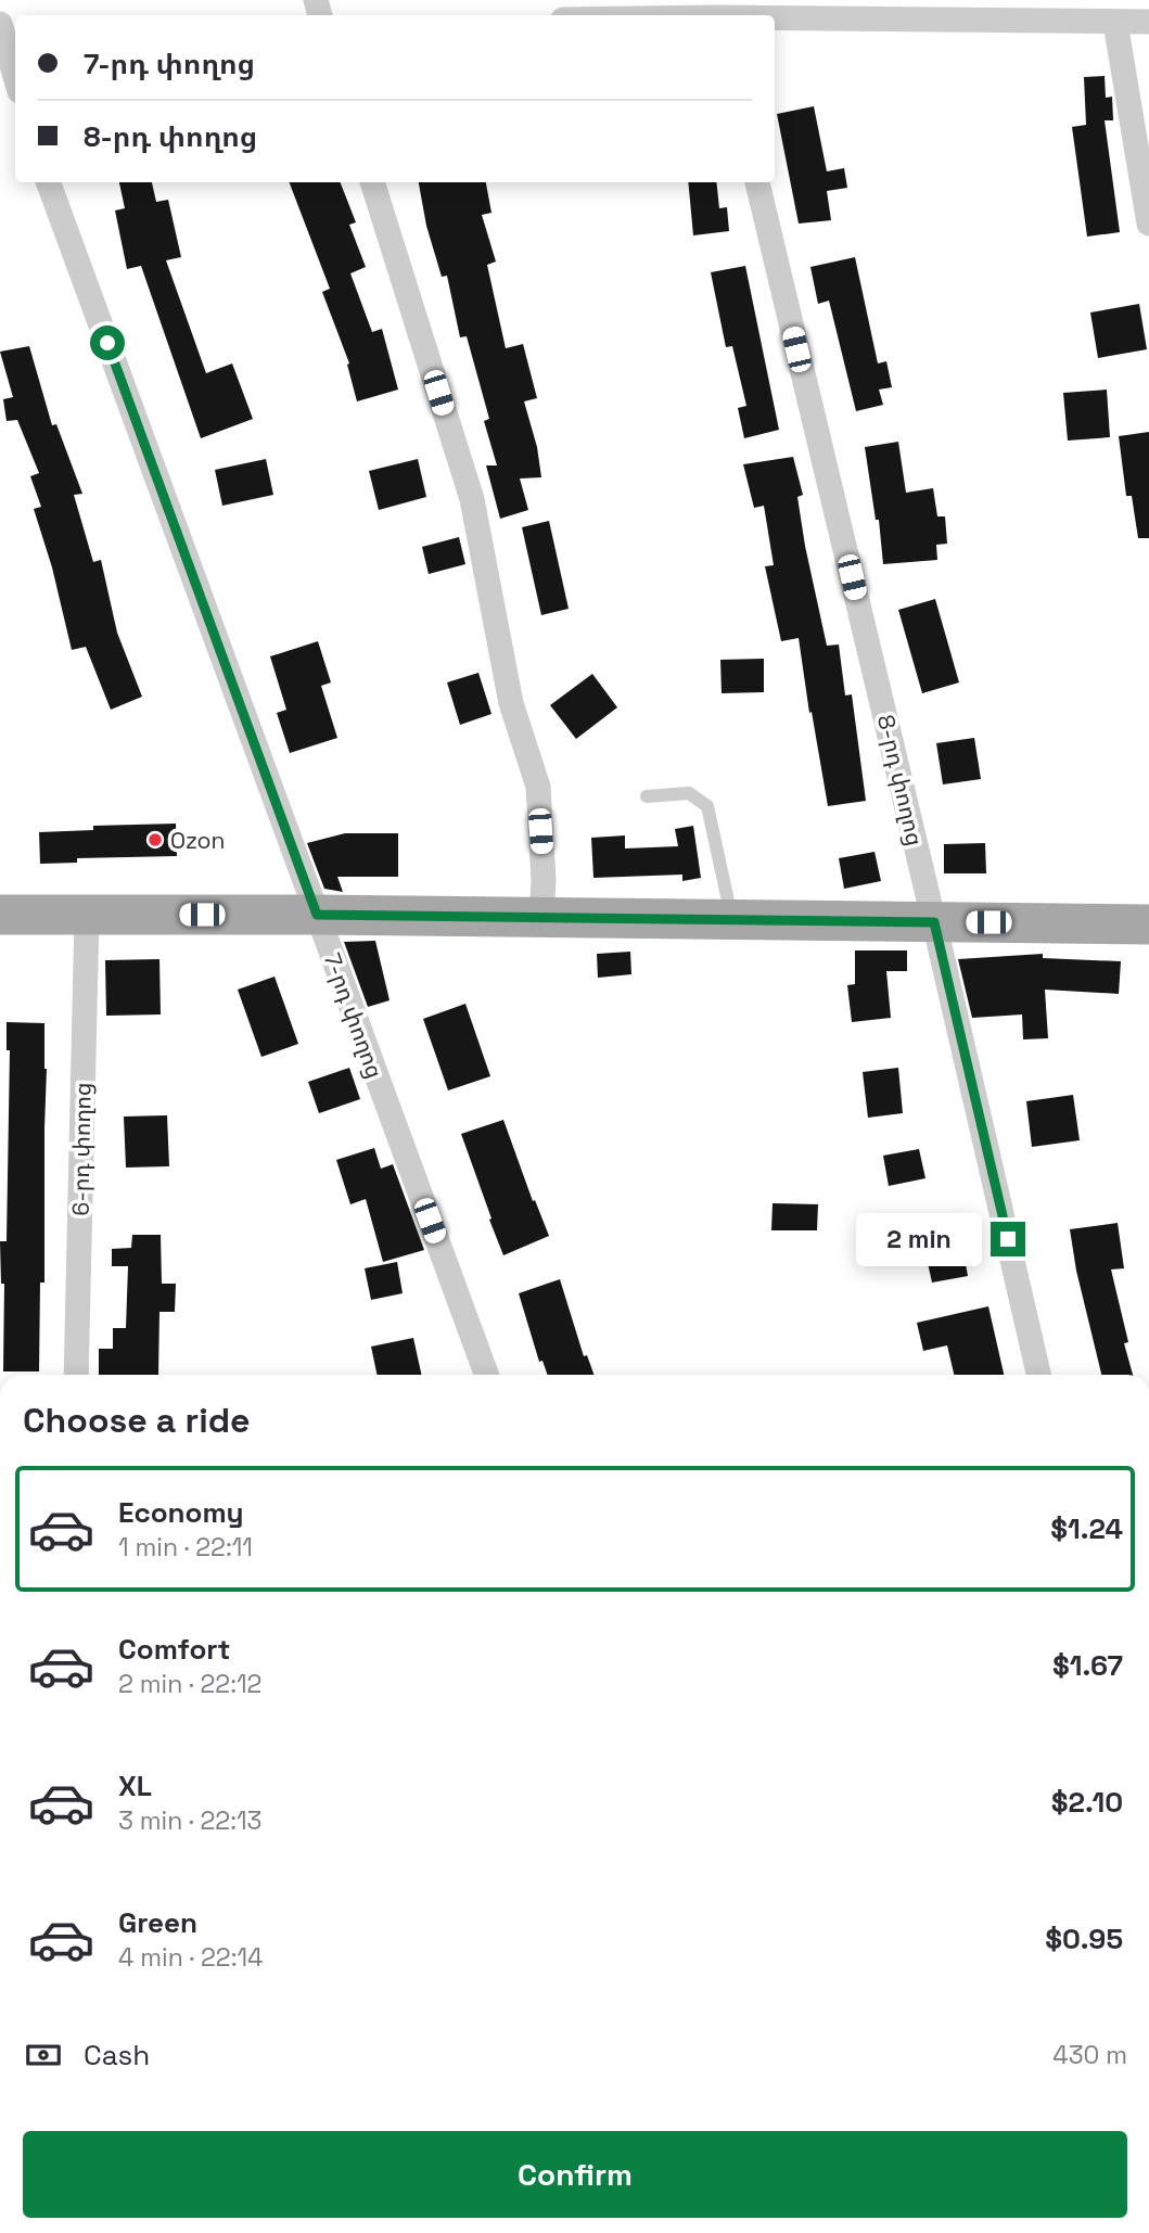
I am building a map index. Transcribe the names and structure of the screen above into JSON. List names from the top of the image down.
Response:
{
  "streets": {
    "street": ["8-րդ փողոց", "7-րդ փողոց", "6-րդ փողոց"]
  },
  "places": ["Ozon"],
  "page": {
    "banner": ["7-րդ փողոց", "8-րդ փողոց"],
    "bubble": "2 min",
    "heading": "Choose a ride",
    "list": [
      {
        "name": "Economy",
        "note": "1 min · 22:11",
        "value": "$1.24"
      },
      {
        "name": "Comfort",
        "note": "2 min · 22:12",
        "value": "$1.67"
      },
      {
        "name": "XL",
        "note": "3 min · 22:13",
        "value": "$2.10"
      },
      {
        "name": "Green",
        "note": "4 min · 22:14",
        "value": "$0.95"
      }
    ],
    "pay": ["Cash", "430 m"],
    "buttons": "Confirm"
  }
}
